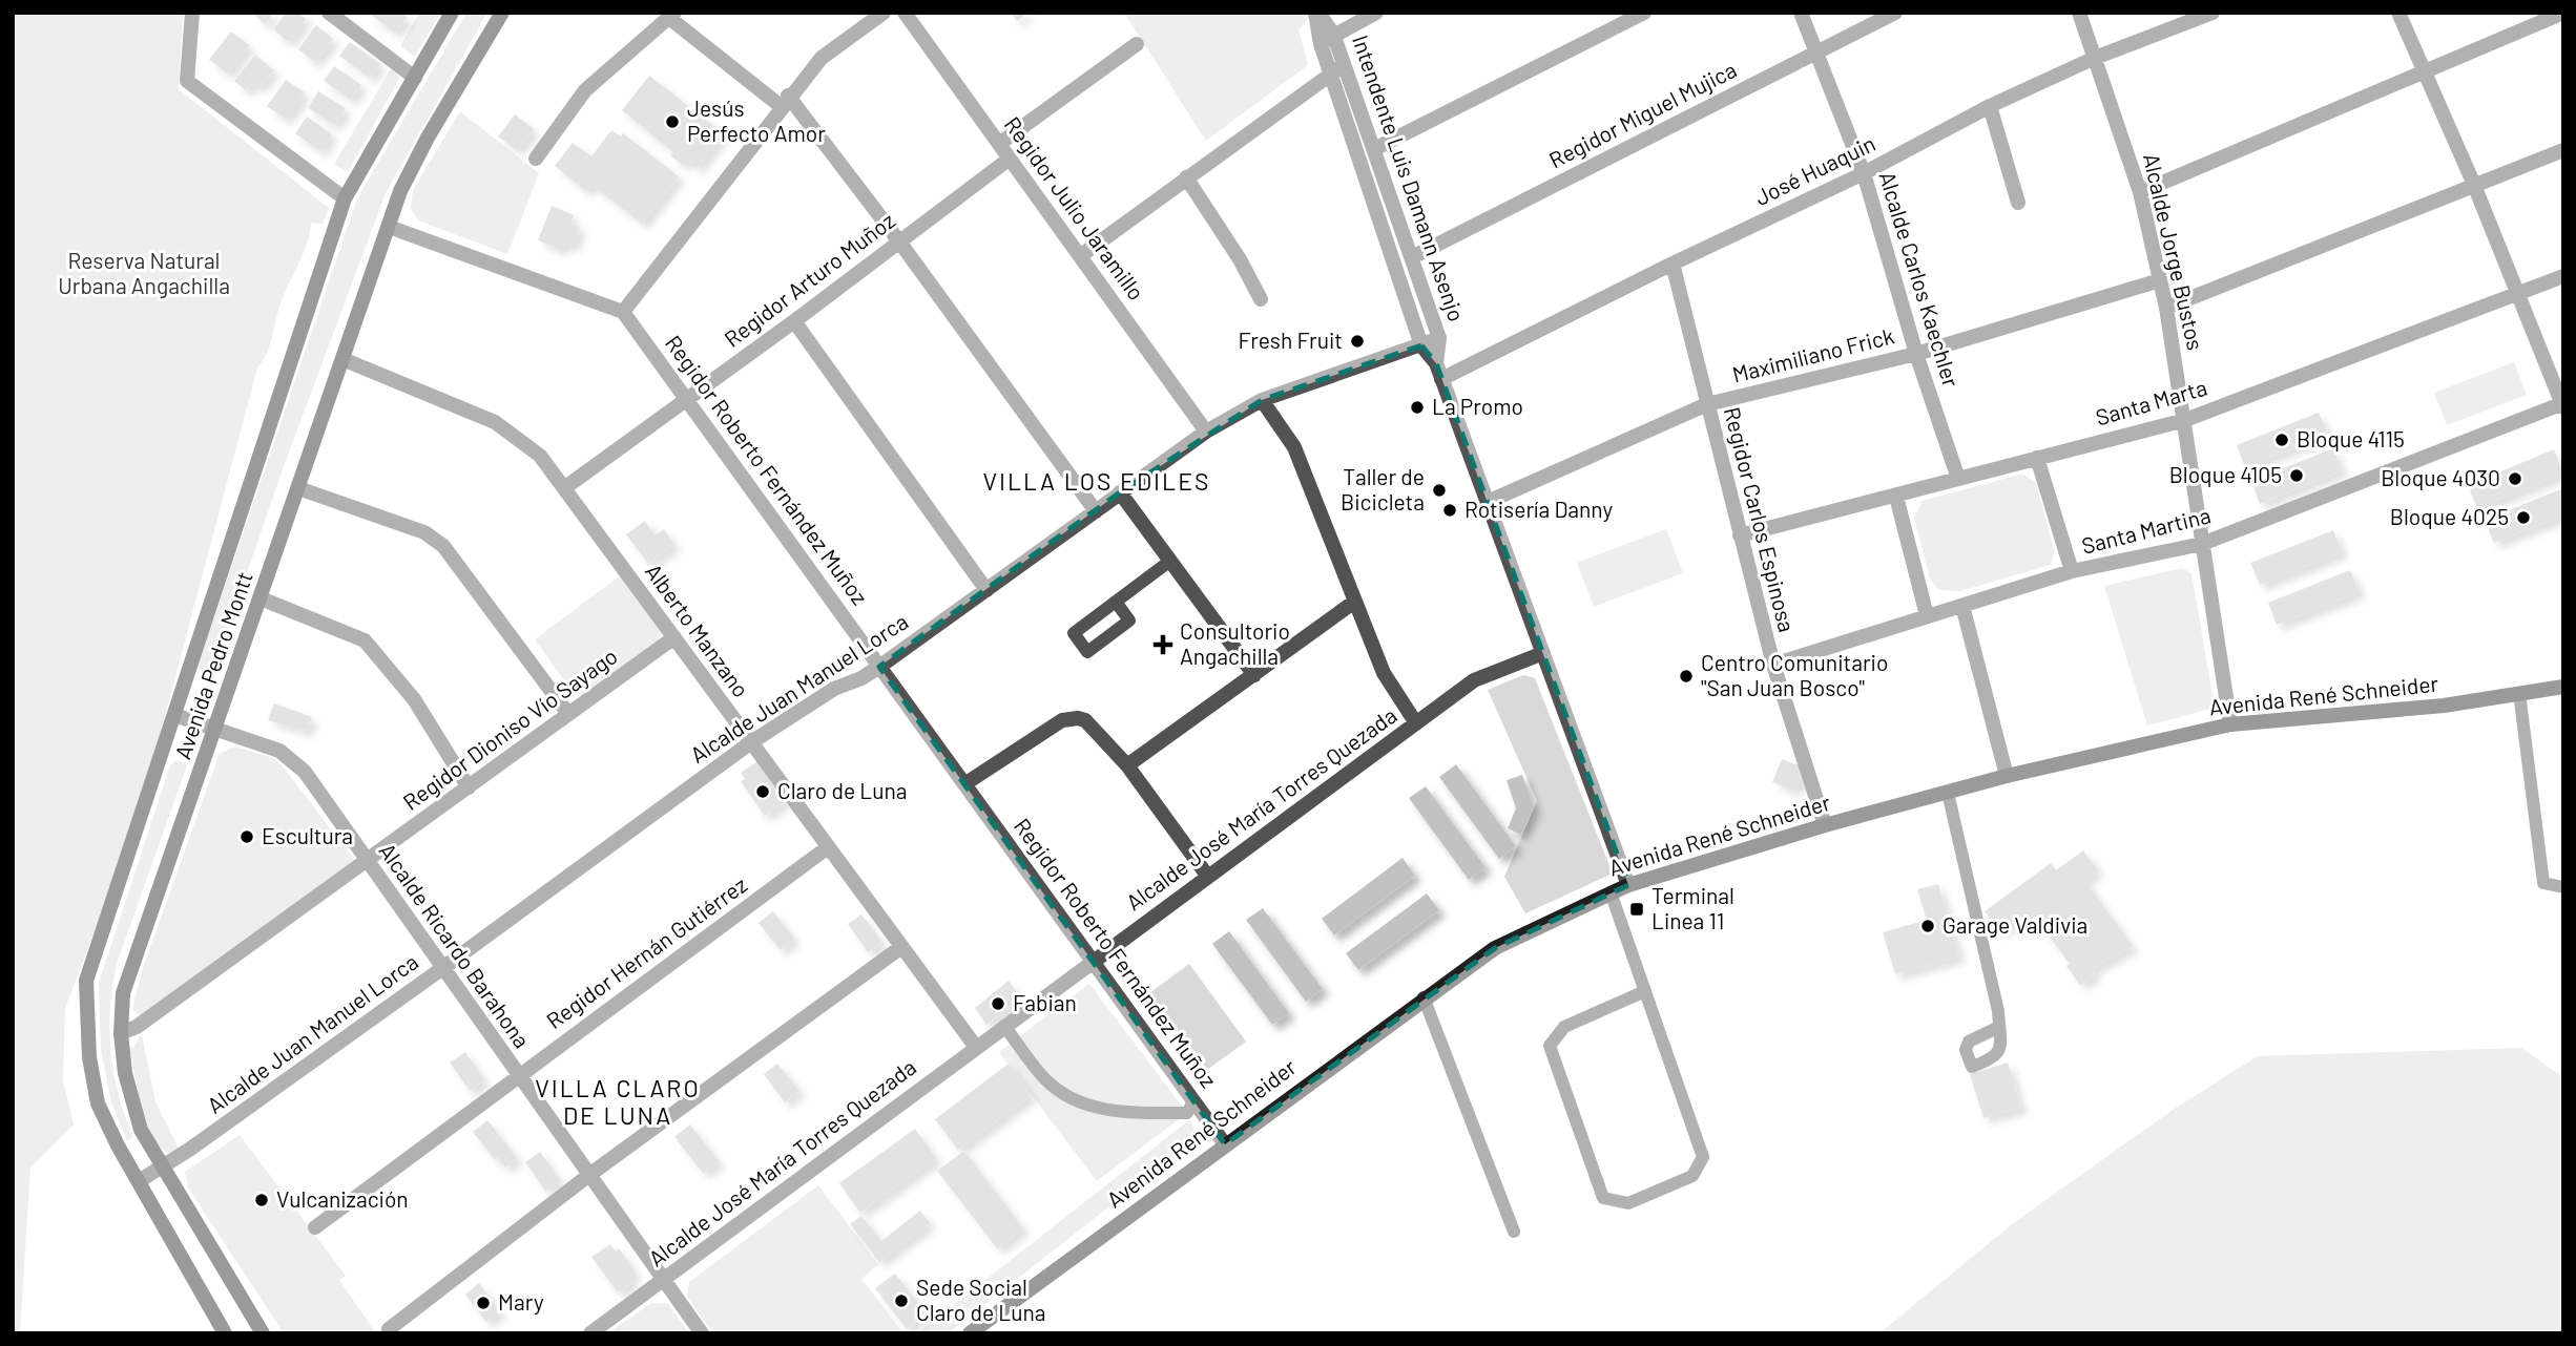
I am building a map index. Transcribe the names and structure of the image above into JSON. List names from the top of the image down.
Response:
{
  "streets": {
    "main road": ["Avenida Pedro Montt", "Avenida René Schneider"],
    "street": [
      "Regidor Miguel Mujica",
      "José Huaquin",
      "Intendente Luis Damann Asenjo",
      "Regidor Julio Jaramillo",
      "Alcalde Jorge Bustos",
      "Alcalde Carlos Kaechler",
      "Regidor Arturo Muñoz",
      "Maximiliano Frick",
      "Santa Marta",
      "Regidor Roberto Fernández Muñoz",
      "Regidor Carlos Espinosa",
      "Santa Martina",
      "Alberto Manzano",
      "Alcalde Juan Manuel Lorca",
      "Regidor Dioniso Vío Sayago",
      "Alcalde José María Torres Quezada",
      "Alcalde Ricardo Barahona",
      "Regidor Hernán Gutiérrez"
    ]
  },
  "crossings": [
    ["Regidor Miguel Mujica", "Intendente Luis Damann Asenjo"],
    ["Regidor Miguel Mujica", "Alcalde Carlos Kaechler"],
    ["José Huaquin", "Intendente Luis Damann Asenjo"],
    ["José Huaquin", "Alcalde Jorge Bustos"],
    ["José Huaquin", "Alcalde Carlos Kaechler"],
    ["José Huaquin", "Regidor Carlos Espinosa"],
    ["Intendente Luis Damann Asenjo", "Maximiliano Frick"],
    ["Intendente Luis Damann Asenjo", "Alcalde Juan Manuel Lorca"],
    ["Intendente Luis Damann Asenjo", "Avenida René Schneider"],
    ["Intendente Luis Damann Asenjo", "Alcalde José María Torres Quezada"],
    ["Regidor Julio Jaramillo", "Regidor Arturo Muñoz"],
    ["Regidor Julio Jaramillo", "Alcalde Juan Manuel Lorca"],
    ["Alcalde Jorge Bustos", "Maximiliano Frick"],
    ["Alcalde Jorge Bustos", "Santa Marta"],
    ["Alcalde Jorge Bustos", "Santa Martina"],
    ["Alcalde Jorge Bustos", "Avenida René Schneider"],
    ["Alcalde Carlos Kaechler", "Maximiliano Frick"],
    ["Alcalde Carlos Kaechler", "Santa Marta"],
    ["Regidor Arturo Muñoz", "Regidor Roberto Fernández Muñoz"],
    ["Regidor Arturo Muñoz", "Alberto Manzano"],
    ["Maximiliano Frick", "Regidor Carlos Espinosa"],
    ["Santa Marta", "Regidor Carlos Espinosa"],
    ["Regidor Roberto Fernández Muñoz", "Alcalde Juan Manuel Lorca"],
    ["Regidor Roberto Fernández Muñoz", "Avenida René Schneider"],
    ["Regidor Roberto Fernández Muñoz", "Alcalde José María Torres Quezada"],
    ["Regidor Carlos Espinosa", "Santa Martina"],
    ["Regidor Carlos Espinosa", "Avenida René Schneider"],
    ["Alberto Manzano", "Avenida Pedro Montt"],
    ["Alberto Manzano", "Alcalde Juan Manuel Lorca"],
    ["Alberto Manzano", "Regidor Dioniso Vío Sayago"],
    ["Alberto Manzano", "Alcalde José María Torres Quezada"],
    ["Alberto Manzano", "Regidor Hernán Gutiérrez"],
    ["Avenida Pedro Montt", "Alcalde Juan Manuel Lorca"],
    ["Avenida Pedro Montt", "Regidor Dioniso Vío Sayago"],
    ["Avenida Pedro Montt", "Alcalde Ricardo Barahona"],
    ["Alcalde Juan Manuel Lorca", "Alcalde Ricardo Barahona"],
    ["Regidor Dioniso Vío Sayago", "Alcalde Ricardo Barahona"],
    ["Alcalde José María Torres Quezada", "Alcalde Ricardo Barahona"],
    ["Alcalde Ricardo Barahona", "Regidor Hernán Gutiérrez"]
  ],
  "districts": ["VILLA LOS EDILES", "VILLA CLARO DE LUNA"],
  "parks": ["Reserva Natural Urbana Angachilla"],
  "places": {
    "other": [
      "Jesús Perfecto Amor",
      "Fresh Fruit",
      "La Promo",
      "Bloque 4115",
      "Bloque 4105",
      "Bloque 4030",
      "Taller de Bicicleta",
      "Rotisería Danny",
      "Bloque 4025",
      "Centro Comunitario \"San Juan Bosco\"",
      "Claro de Luna",
      "Escultura",
      "Garage Valdivia",
      "Fabian",
      "Vulcanización",
      "Sede Social Claro de Luna",
      "Mary"
    ],
    "health": ["Consultorio Angachilla"],
    "transit": ["Terminal Linea 11"]
  }
}
